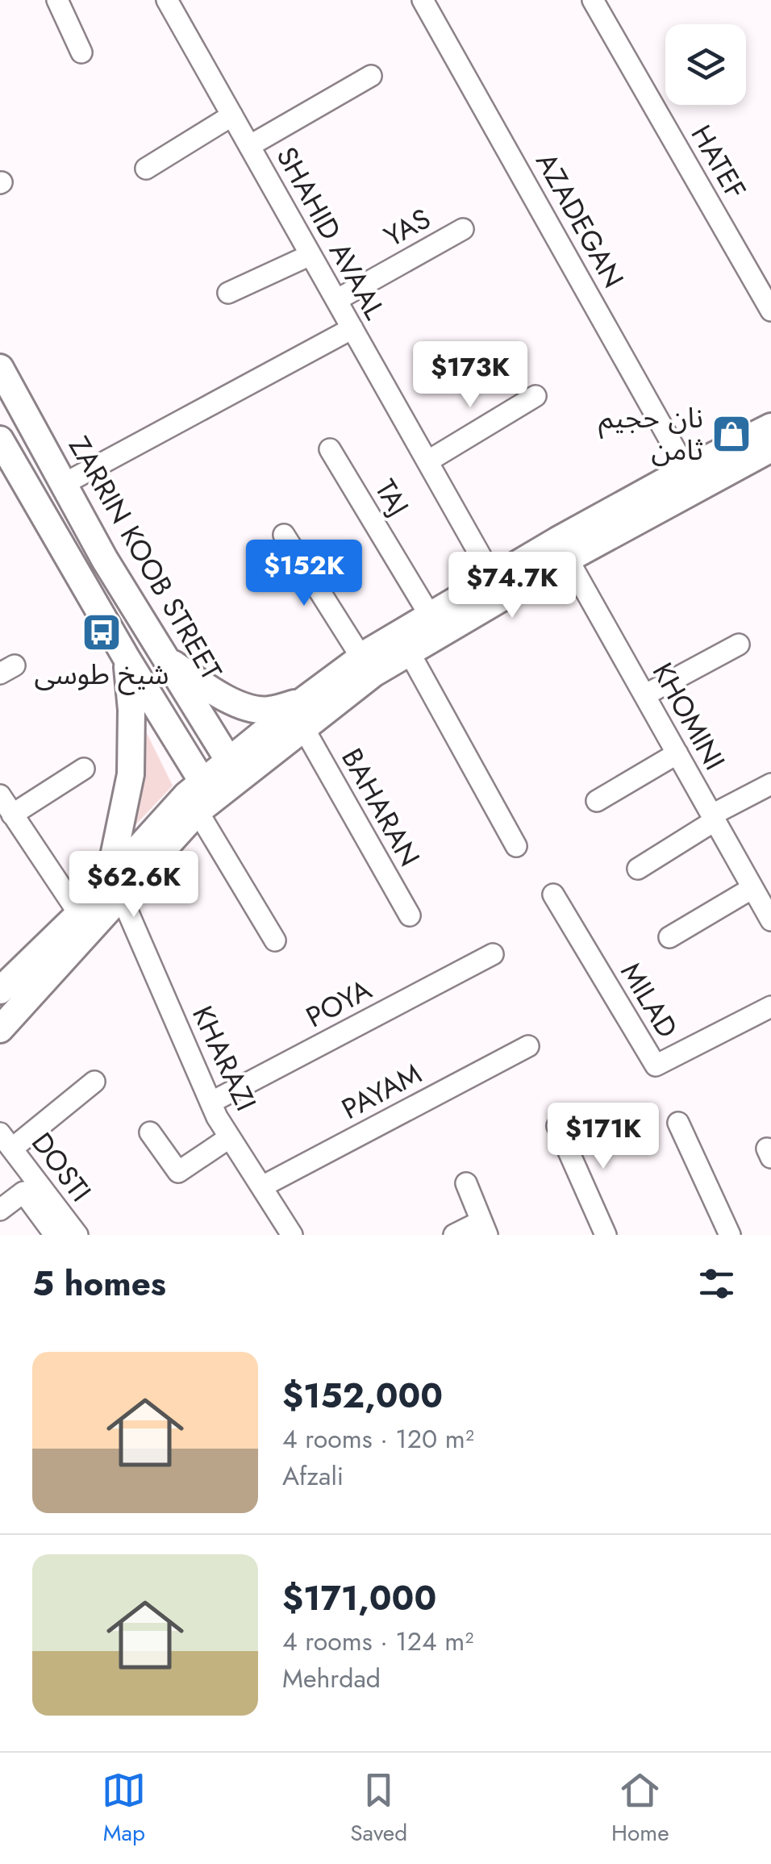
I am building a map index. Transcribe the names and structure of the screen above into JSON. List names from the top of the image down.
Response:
{
  "streets": {
    "main road": ["ZARRIN KOOB STREET"],
    "street": [
      "HATEF",
      "AZADEGAN",
      "YAS",
      "SHAHID AVAAL",
      "TAJ",
      "KHOMINI",
      "BAHARAN",
      "MILAD",
      "POYA",
      "KHARAZI",
      "PAYAM",
      "DOSTI"
    ]
  },
  "crossings": [
    ["YAS", "SHAHID AVAAL"],
    ["POYA", "KHARAZI"],
    ["KHARAZI", "PAYAM"]
  ],
  "places": {
    "shop": ["نان حجیم ثامن"],
    "bus stop": ["شیخ طوسی"]
  },
  "page": {
    "price": [
      "$173K",
      "$152K",
      "$74.7K",
      "$62.6K",
      "$171K"
    ],
    "heading": "5 homes",
    "list": [
      {
        "name": "$152,000",
        "note": "4 rooms · 120 m² · Afzali"
      },
      {
        "name": "$171,000",
        "note": "4 rooms · 124 m² · Mehrdad"
      }
    ],
    "tabs": ["Map", "Saved", "Home"]
  }
}
